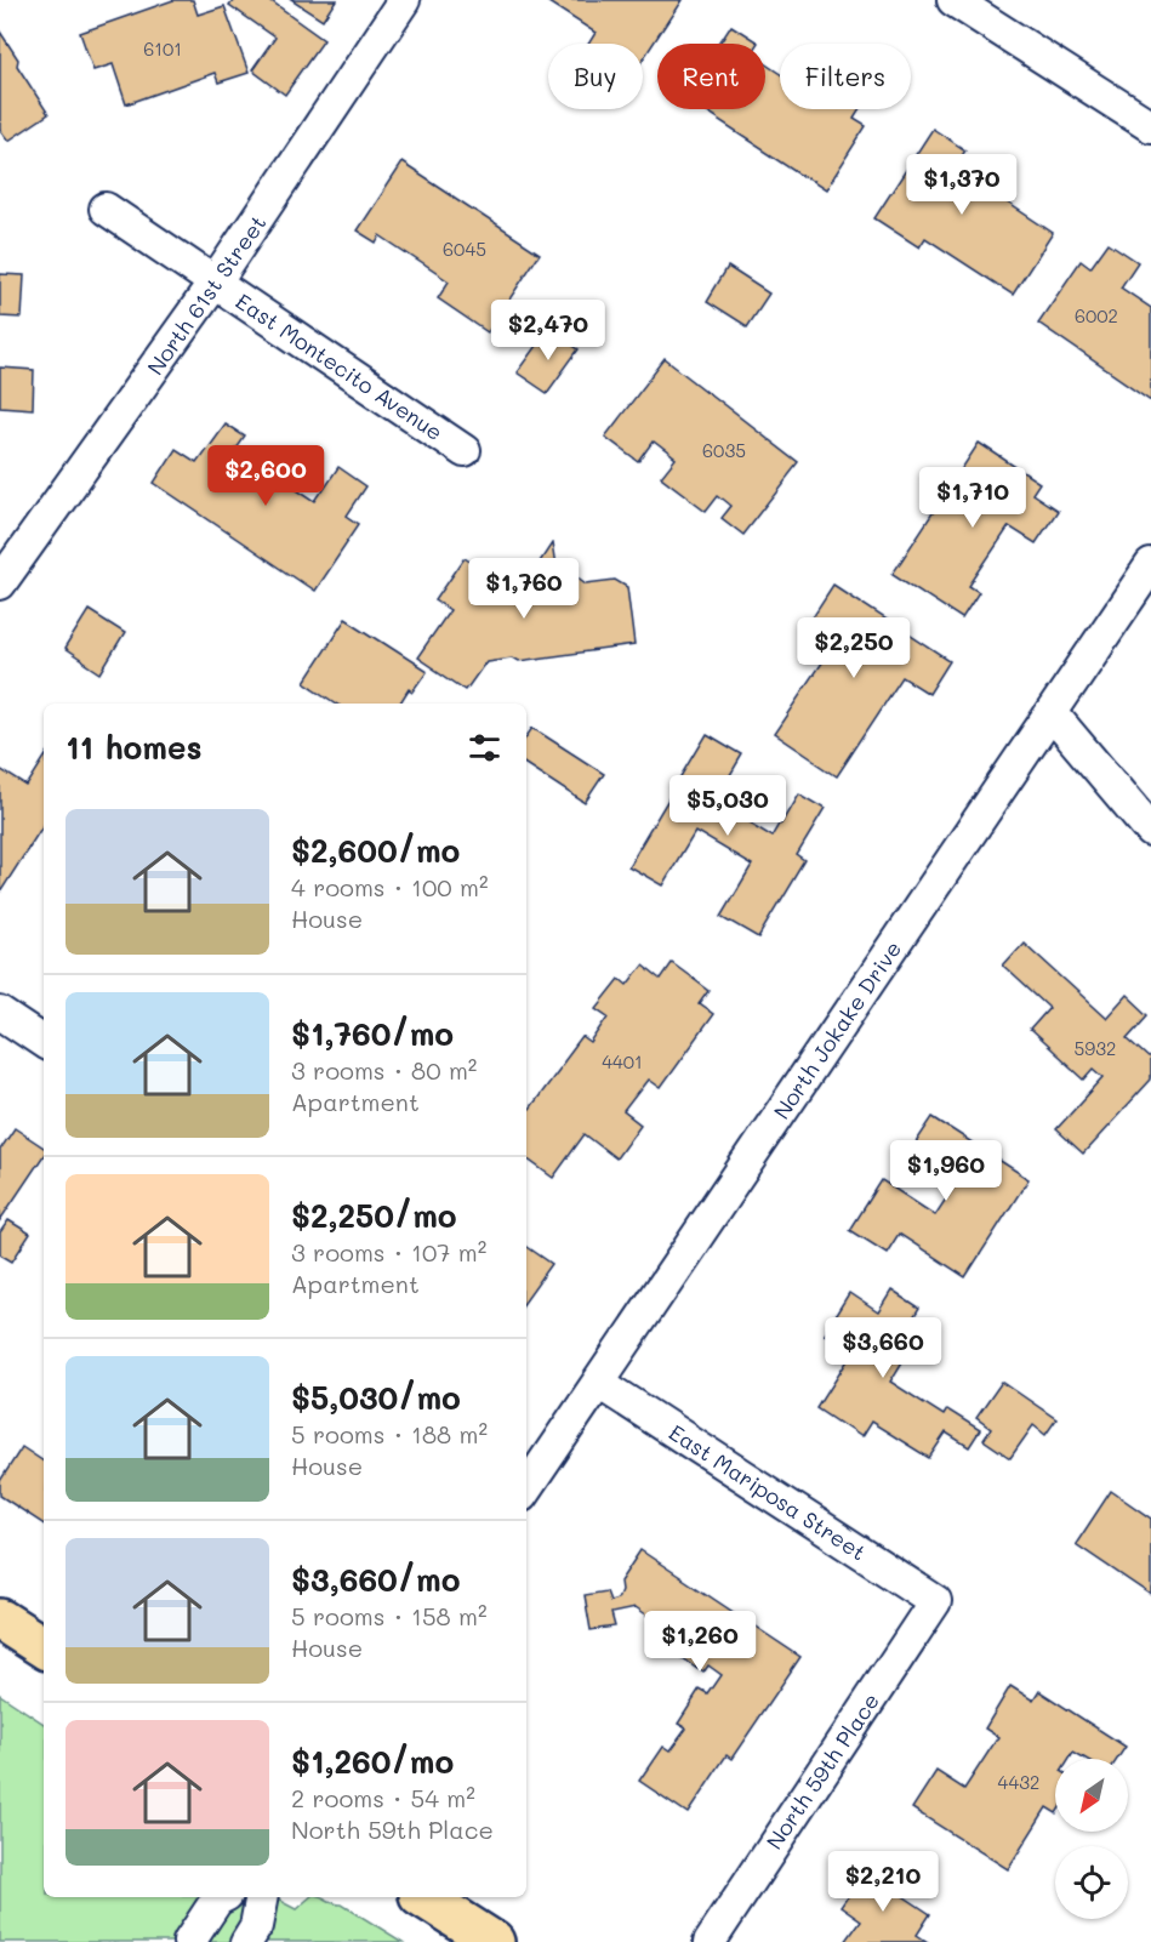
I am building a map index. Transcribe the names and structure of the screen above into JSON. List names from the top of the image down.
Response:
{
  "streets": {
    "street": [
      "North 61st Street",
      "East Montecito Avenue",
      "North Jokake Drive",
      "East Mariposa Street",
      "North 59th Place"
    ]
  },
  "crossings": [
    ["North 61st Street", "East Montecito Avenue"],
    ["North Jokake Drive", "East Mariposa Street"],
    ["East Mariposa Street", "North 59th Place"]
  ],
  "house_numbers": [
    "6101",
    "6045",
    "6002",
    "6035",
    "5932",
    "4401",
    "4432"
  ],
  "north": "bottom left",
  "page": {
    "chip": ["Buy", "Rent", "Filters"],
    "price": [
      "$1,370",
      "$2,470",
      "$2,600",
      "$1,710",
      "$1,760",
      "$2,250",
      "$5,030",
      "$1,960",
      "$3,660",
      "$1,260",
      "$2,210"
    ],
    "heading": "11 homes",
    "list": [
      {
        "name": "$2,600/mo",
        "note": "4 rooms · 100 m² · House"
      },
      {
        "name": "$1,760/mo",
        "note": "3 rooms · 80 m² · Apartment"
      },
      {
        "name": "$2,250/mo",
        "note": "3 rooms · 107 m² · Apartment"
      },
      {
        "name": "$5,030/mo",
        "note": "5 rooms · 188 m² · House"
      },
      {
        "name": "$3,660/mo",
        "note": "5 rooms · 158 m² · House"
      },
      {
        "name": "$1,260/mo",
        "note": "2 rooms · 54 m² · North 59th Place"
      }
    ]
  }
}
